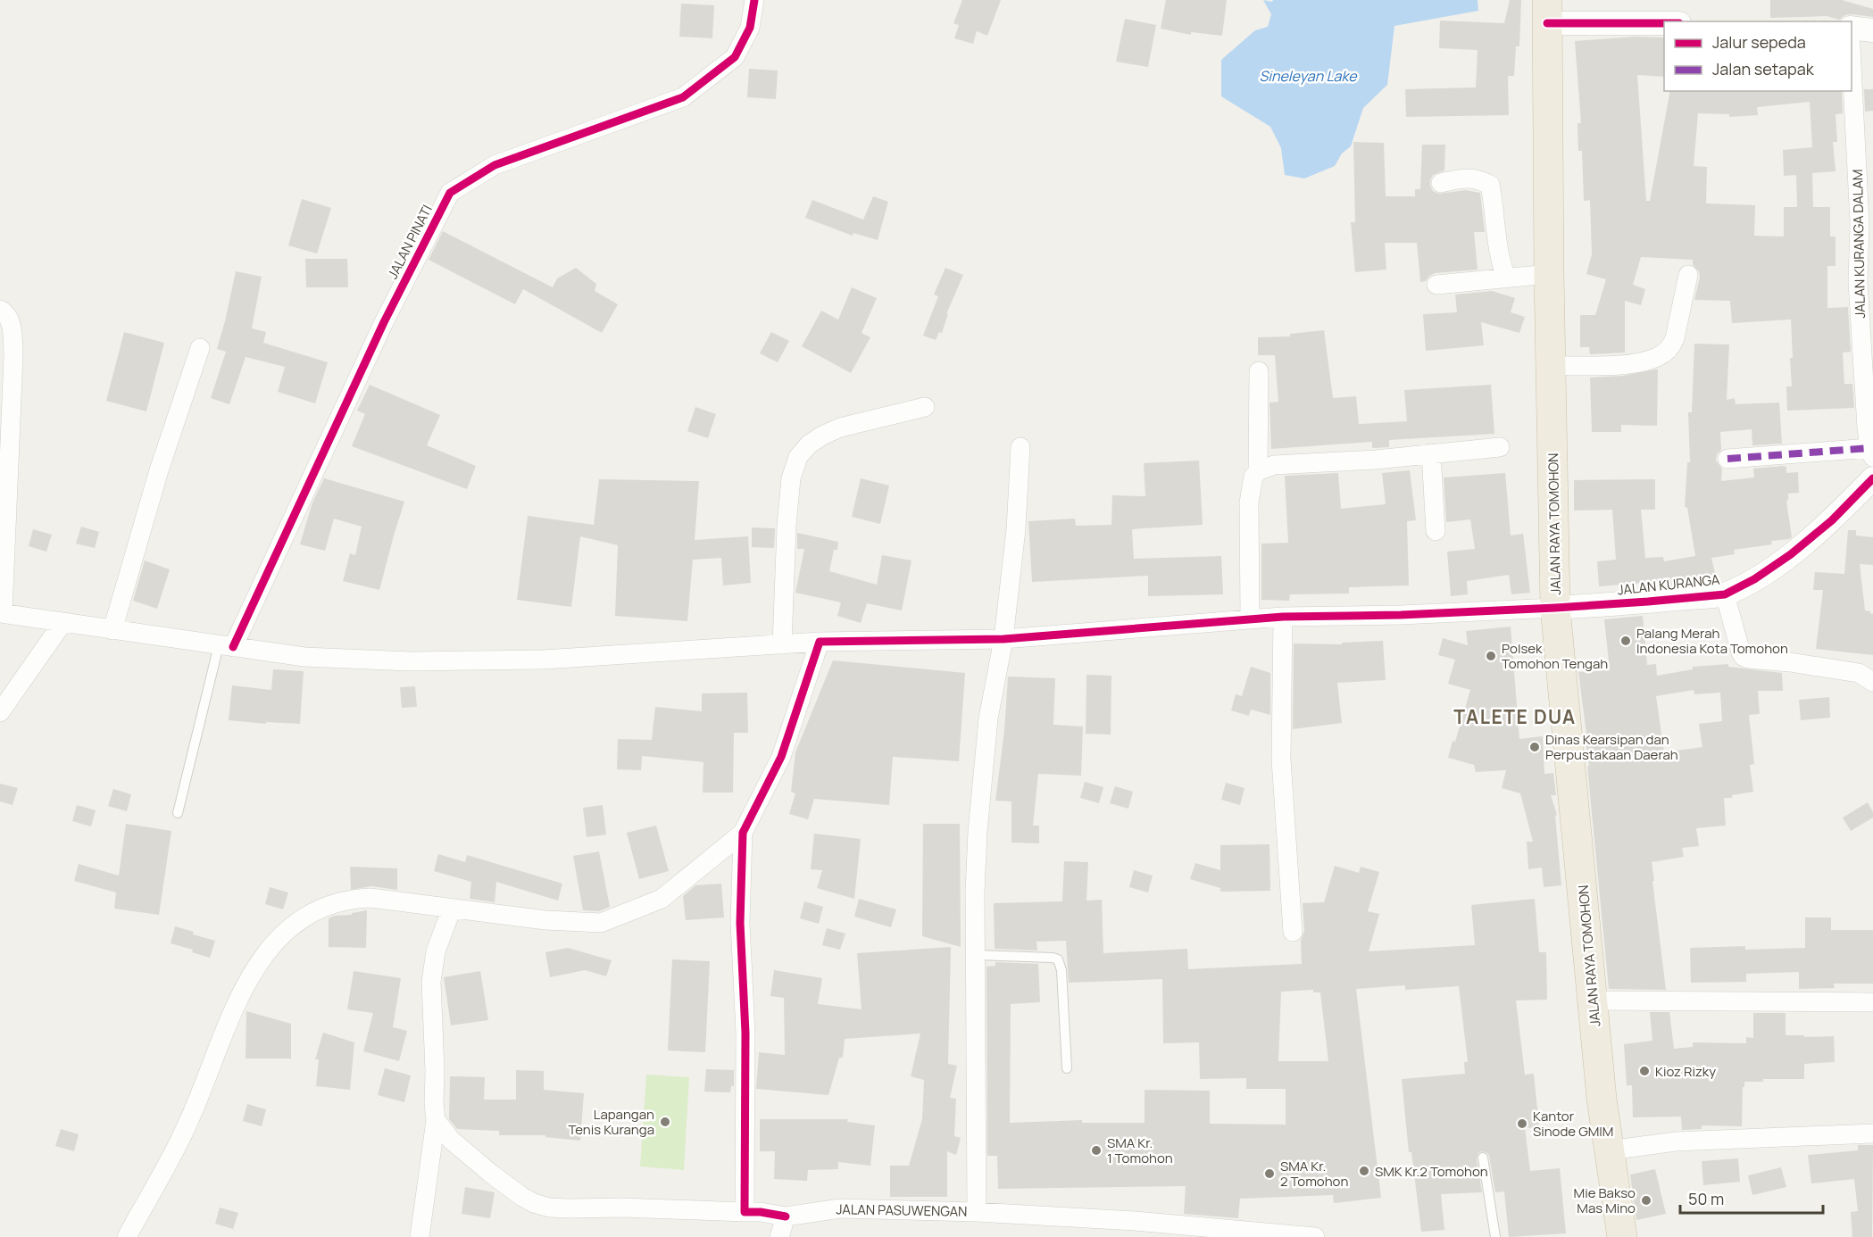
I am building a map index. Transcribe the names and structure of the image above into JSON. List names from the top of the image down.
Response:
{
  "streets": {
    "highway": ["JALAN RAYA TOMOHON"],
    "street": [
      "JALAN PINATI",
      "JALAN KURANGA DALAM",
      "JALAN KURANGA",
      "JALAN PASUWENGAN"
    ]
  },
  "crossings": [
    ["JALAN RAYA TOMOHON", "JALAN KURANGA"]
  ],
  "districts": ["TALETE DUA"],
  "water": ["Sineleyan Lake"],
  "places": [
    "Palang Merah Indonesia Kota Tomohon",
    "Polsek Tomohon Tengah",
    "Dinas Kearsipan dan Perpustakaan Daerah",
    "Kioz Rizky",
    "Lapangan Tenis Kuranga",
    "Kantor Sinode GMIM",
    "SMA Kr. 1 Tomohon",
    "SMK Kr.2 Tomohon",
    "SMA Kr. 2 Tomohon",
    "Mie Bakso Mas Mino"
  ],
  "legend": ["Jalur sepeda", "Jalan setapak"],
  "scale_bar": "50 m"
}
